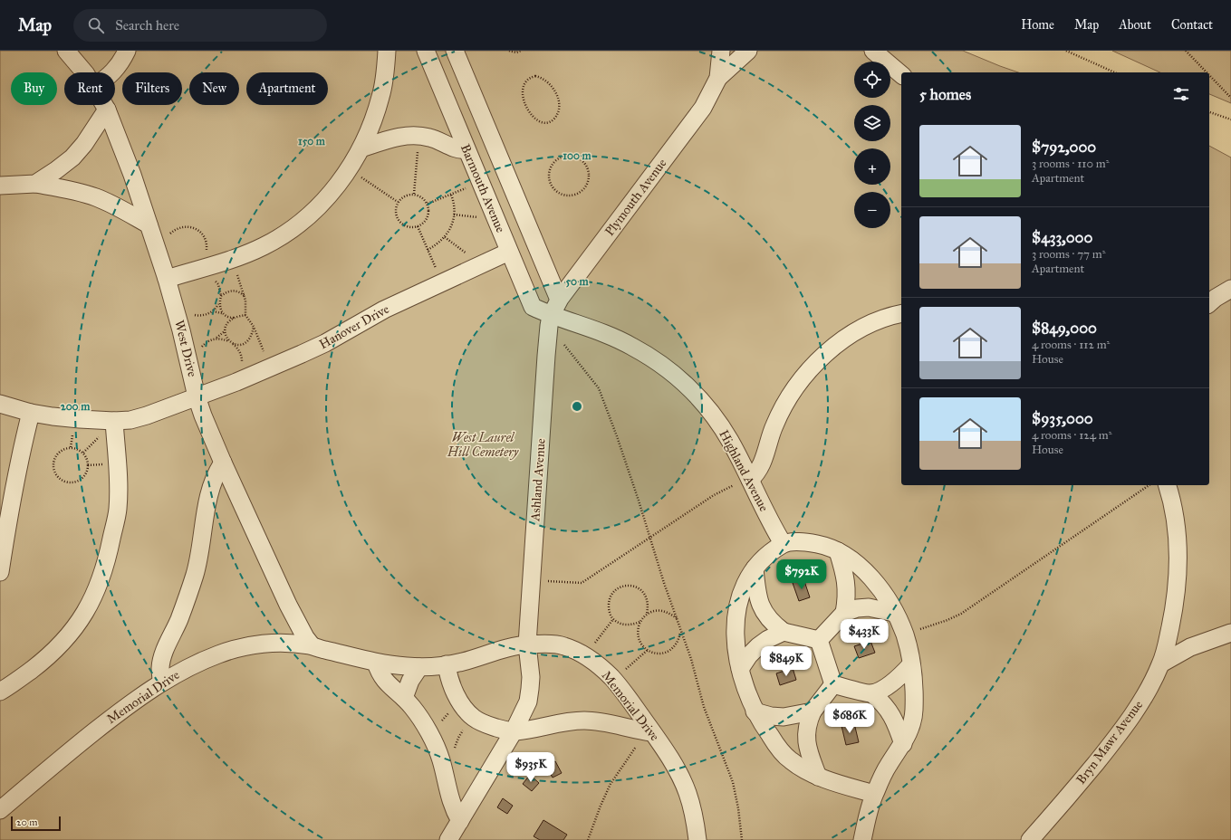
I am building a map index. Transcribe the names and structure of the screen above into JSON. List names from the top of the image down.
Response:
{
  "streets": {
    "lane": [
      "Barmouth Avenue",
      "Plymouth Avenue",
      "Hanover Drive",
      "West Drive",
      "Highland Avenue",
      "Ashland Avenue",
      "Memorial Drive",
      "Bryn Mawr Avenue"
    ]
  },
  "crossings": [
    ["Barmouth Avenue", "Plymouth Avenue"],
    ["Barmouth Avenue", "Hanover Drive"],
    ["Barmouth Avenue", "Highland Avenue"],
    ["Barmouth Avenue", "Ashland Avenue"],
    ["Plymouth Avenue", "Highland Avenue"],
    ["Plymouth Avenue", "Ashland Avenue"],
    ["Hanover Drive", "West Drive"],
    ["West Drive", "Memorial Drive"],
    ["Highland Avenue", "Ashland Avenue"],
    ["Ashland Avenue", "Memorial Drive"]
  ],
  "parks": ["West Laurel Hill Cemetery"],
  "scale_bar": "20 m",
  "page": {
    "header": "Map",
    "search": "Search here",
    "nav": [
      "Home",
      "Map",
      "About",
      "Contact"
    ],
    "map_buttons": ["+", "−"],
    "chip": [
      "Buy",
      "Rent",
      "Filters",
      "New",
      "Apartment"
    ],
    "heading": "5 homes",
    "list": [
      {
        "name": "$792,000",
        "note": "3 rooms · 110 m² · Apartment"
      },
      {
        "name": "$433,000",
        "note": "3 rooms · 77 m² · Apartment"
      },
      {
        "name": "$849,000",
        "note": "4 rooms · 112 m² · House"
      },
      {
        "name": "$935,000",
        "note": "4 rooms · 124 m² · House"
      }
    ],
    "price": [
      "$792K",
      "$433K",
      "$849K",
      "$686K",
      "$935K"
    ],
    "scale": "20 m"
  },
  "rings": [
    "150 m",
    "100 m",
    "50 m",
    "200 m"
  ]
}
